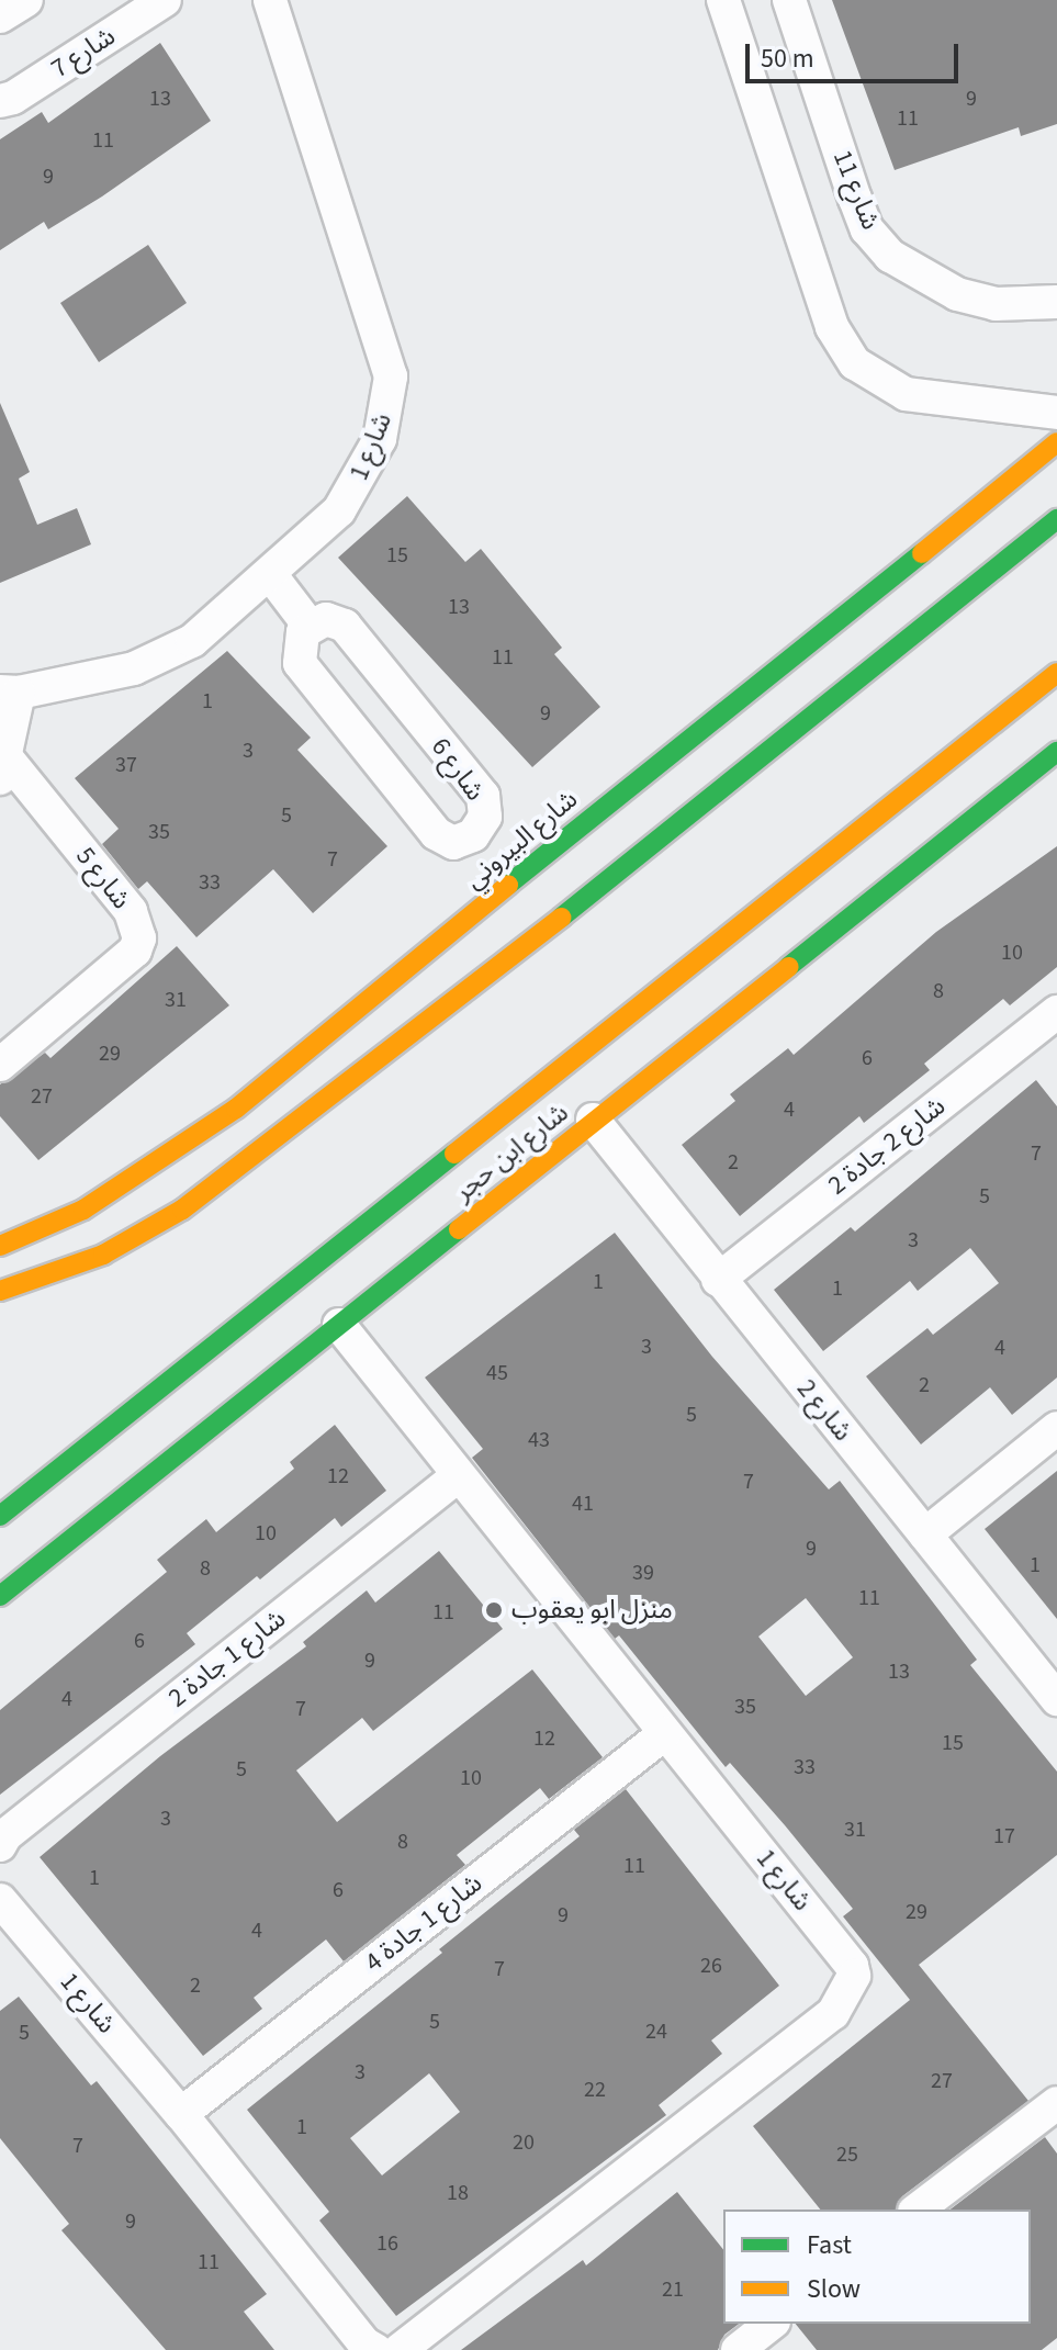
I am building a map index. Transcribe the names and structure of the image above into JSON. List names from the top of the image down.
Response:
{
  "streets": {
    "main road": ["شارع البيروني", "شارع ابن حجر"],
    "street": [
      "شارع 7",
      "شارع 11",
      "شارع 1",
      "شارع 6",
      "شارع 5",
      "شارع 2 جادة 2",
      "شارع 2",
      "شارع 1 جادة 2",
      "شارع 1 جادة 4"
    ]
  },
  "crossings": [
    ["شارع 1", "شارع 5"],
    ["شارع 1", "شارع ابن حجر"],
    ["شارع 1", "شارع 1 جادة 2"],
    ["شارع 1", "شارع 1 جادة 4"],
    ["شارع 2 جادة 2", "شارع 2"],
    ["شارع ابن حجر", "شارع 2"]
  ],
  "places": ["منزل ابو يعقوب"],
  "house_numbers": [
    "13",
    "9",
    "11",
    "11",
    "9",
    "15",
    "13",
    "11",
    "1",
    "9",
    "3",
    "37",
    "5",
    "35",
    "7",
    "33",
    "10",
    "8",
    "31",
    "29",
    "6",
    "27",
    "4",
    "7",
    "2",
    "5",
    "3",
    "1",
    "1",
    "3",
    "4",
    "45",
    "2",
    "5",
    "43",
    "12",
    "7",
    "41",
    "10",
    "9",
    "1",
    "8",
    "39",
    "11",
    "11",
    "6",
    "9",
    "13",
    "4",
    "35",
    "7",
    "12",
    "15",
    "33",
    "5",
    "10",
    "3",
    "31",
    "17",
    "8",
    "11",
    "1",
    "6",
    "29",
    "9",
    "4",
    "26",
    "7",
    "2",
    "5",
    "24",
    "5",
    "3",
    "27",
    "22",
    "1",
    "20",
    "7",
    "25",
    "18",
    "9",
    "16",
    "11",
    "21"
  ],
  "legend": ["Fast", "Slow"],
  "scale_bar": "50 m"
}
